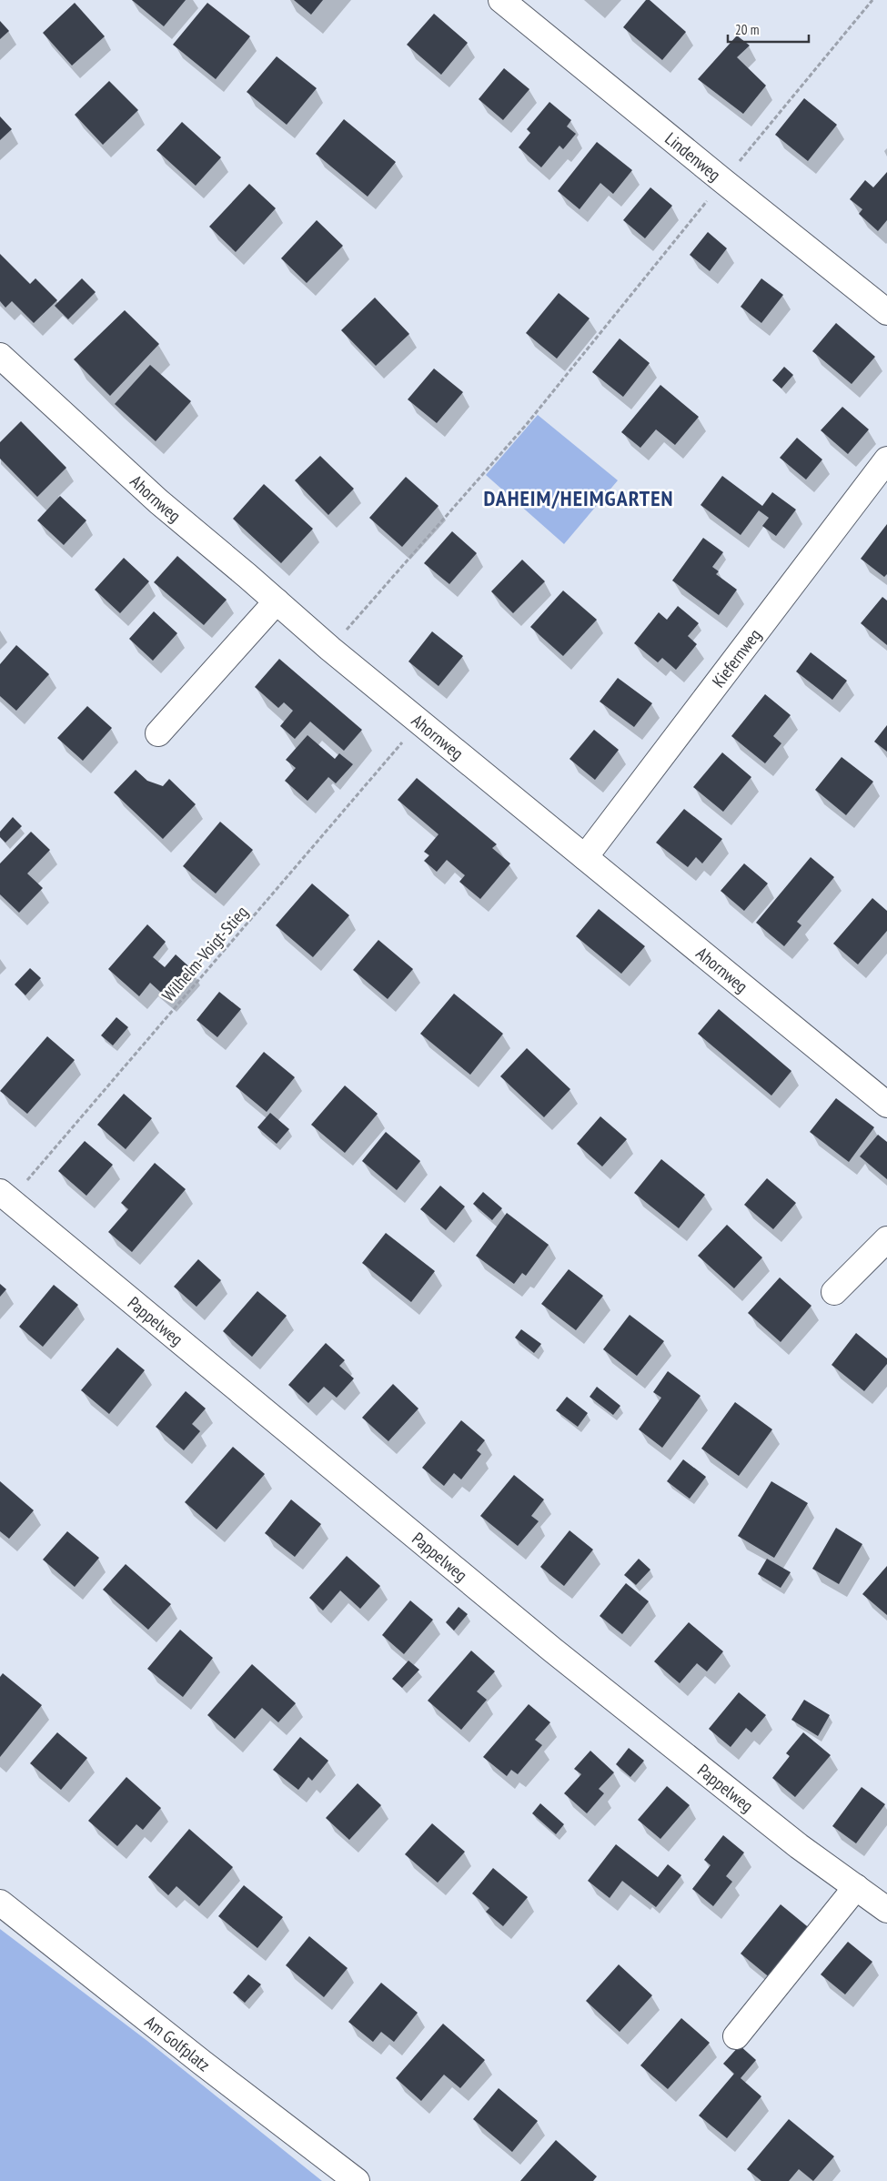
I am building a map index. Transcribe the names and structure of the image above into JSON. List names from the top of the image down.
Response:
{
  "streets": {
    "street": [
      "Lindenweg",
      "Ahornweg",
      "Kiefernweg",
      "Pappelweg",
      "Am Golfplatz"
    ],
    "path": ["Wilhelm-Voigt-Stieg"]
  },
  "crossings": [
    ["Ahornweg", "Kiefernweg"],
    ["Ahornweg", "Wilhelm-Voigt-Stieg"],
    ["Wilhelm-Voigt-Stieg", "Pappelweg"]
  ],
  "districts": ["DAHEIM/HEIMGARTEN"],
  "scale_bar": "20 m"
}
